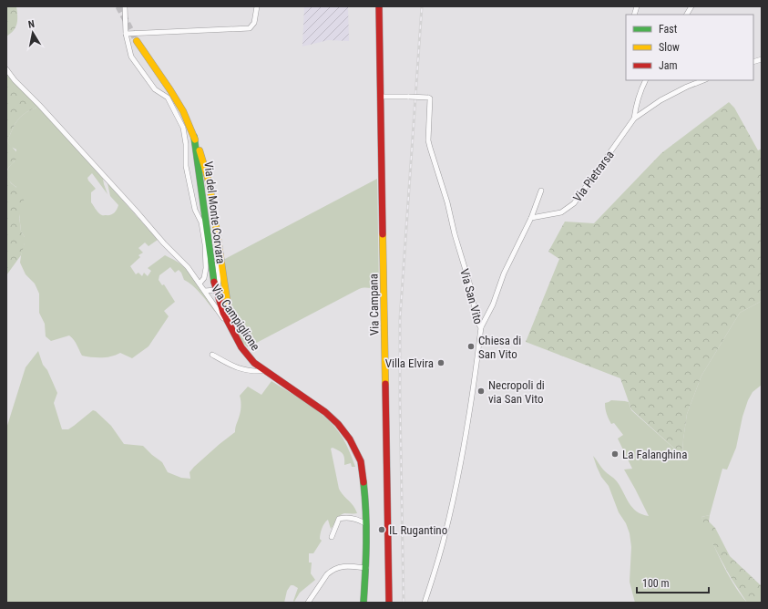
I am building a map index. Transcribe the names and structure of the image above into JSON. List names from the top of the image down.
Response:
{
  "streets": {
    "main road": ["Via del Monte Corvara", "Via Campana", "Via Campiglione"],
    "street": ["Via Pietrarsa", "Via San Vito"]
  },
  "crossings": [
    ["Via del Monte Corvara", "Via Campiglione"],
    ["Via San Vito", "Via Campana"]
  ],
  "places": [
    "Chiesa di San Vito",
    "Villa Elvira",
    "Necropoli di via San Vito",
    "La Falanghina",
    "IL Rugantino"
  ],
  "legend": ["Fast", "Slow", "Jam"],
  "scale_bar": "100 m",
  "north": "top"
}
